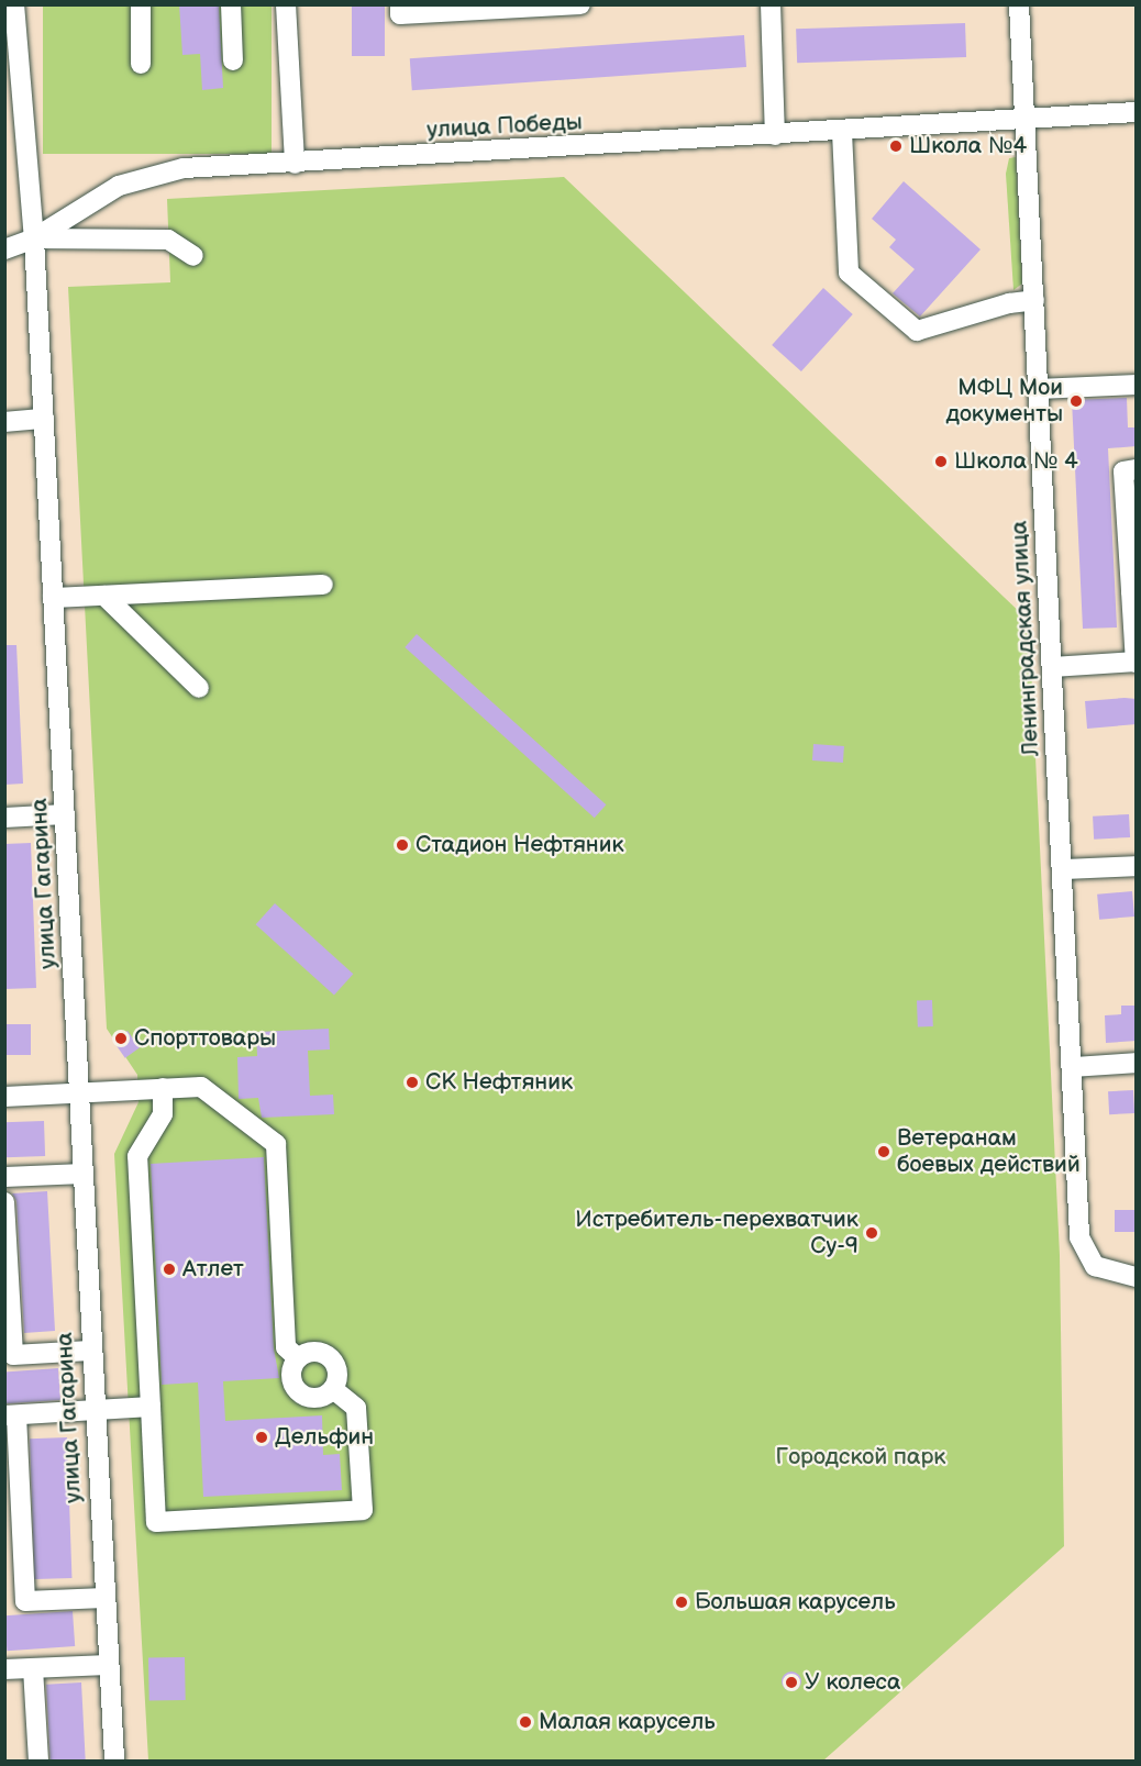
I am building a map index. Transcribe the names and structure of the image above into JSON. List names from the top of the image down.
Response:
{
  "streets": {
    "street": ["улица Победы", "Ленинградская улица", "улица Гагарина"]
  },
  "crossings": [
    ["улица Победы", "Ленинградская улица"],
    ["улица Победы", "улица Гагарина"]
  ],
  "parks": ["Городской парк"],
  "places": [
    "Школа №4",
    "МФЦ Мои документы",
    "Школа № 4",
    "Стадион Нефтяник",
    "Спорттовары",
    "СК Нефтяник",
    "Ветеранам боевых действий",
    "Истребитель-перехватчик Су-9",
    "Атлет",
    "Дельфин",
    "Большая карусель",
    "У колеса",
    "Малая карусель"
  ]
}
